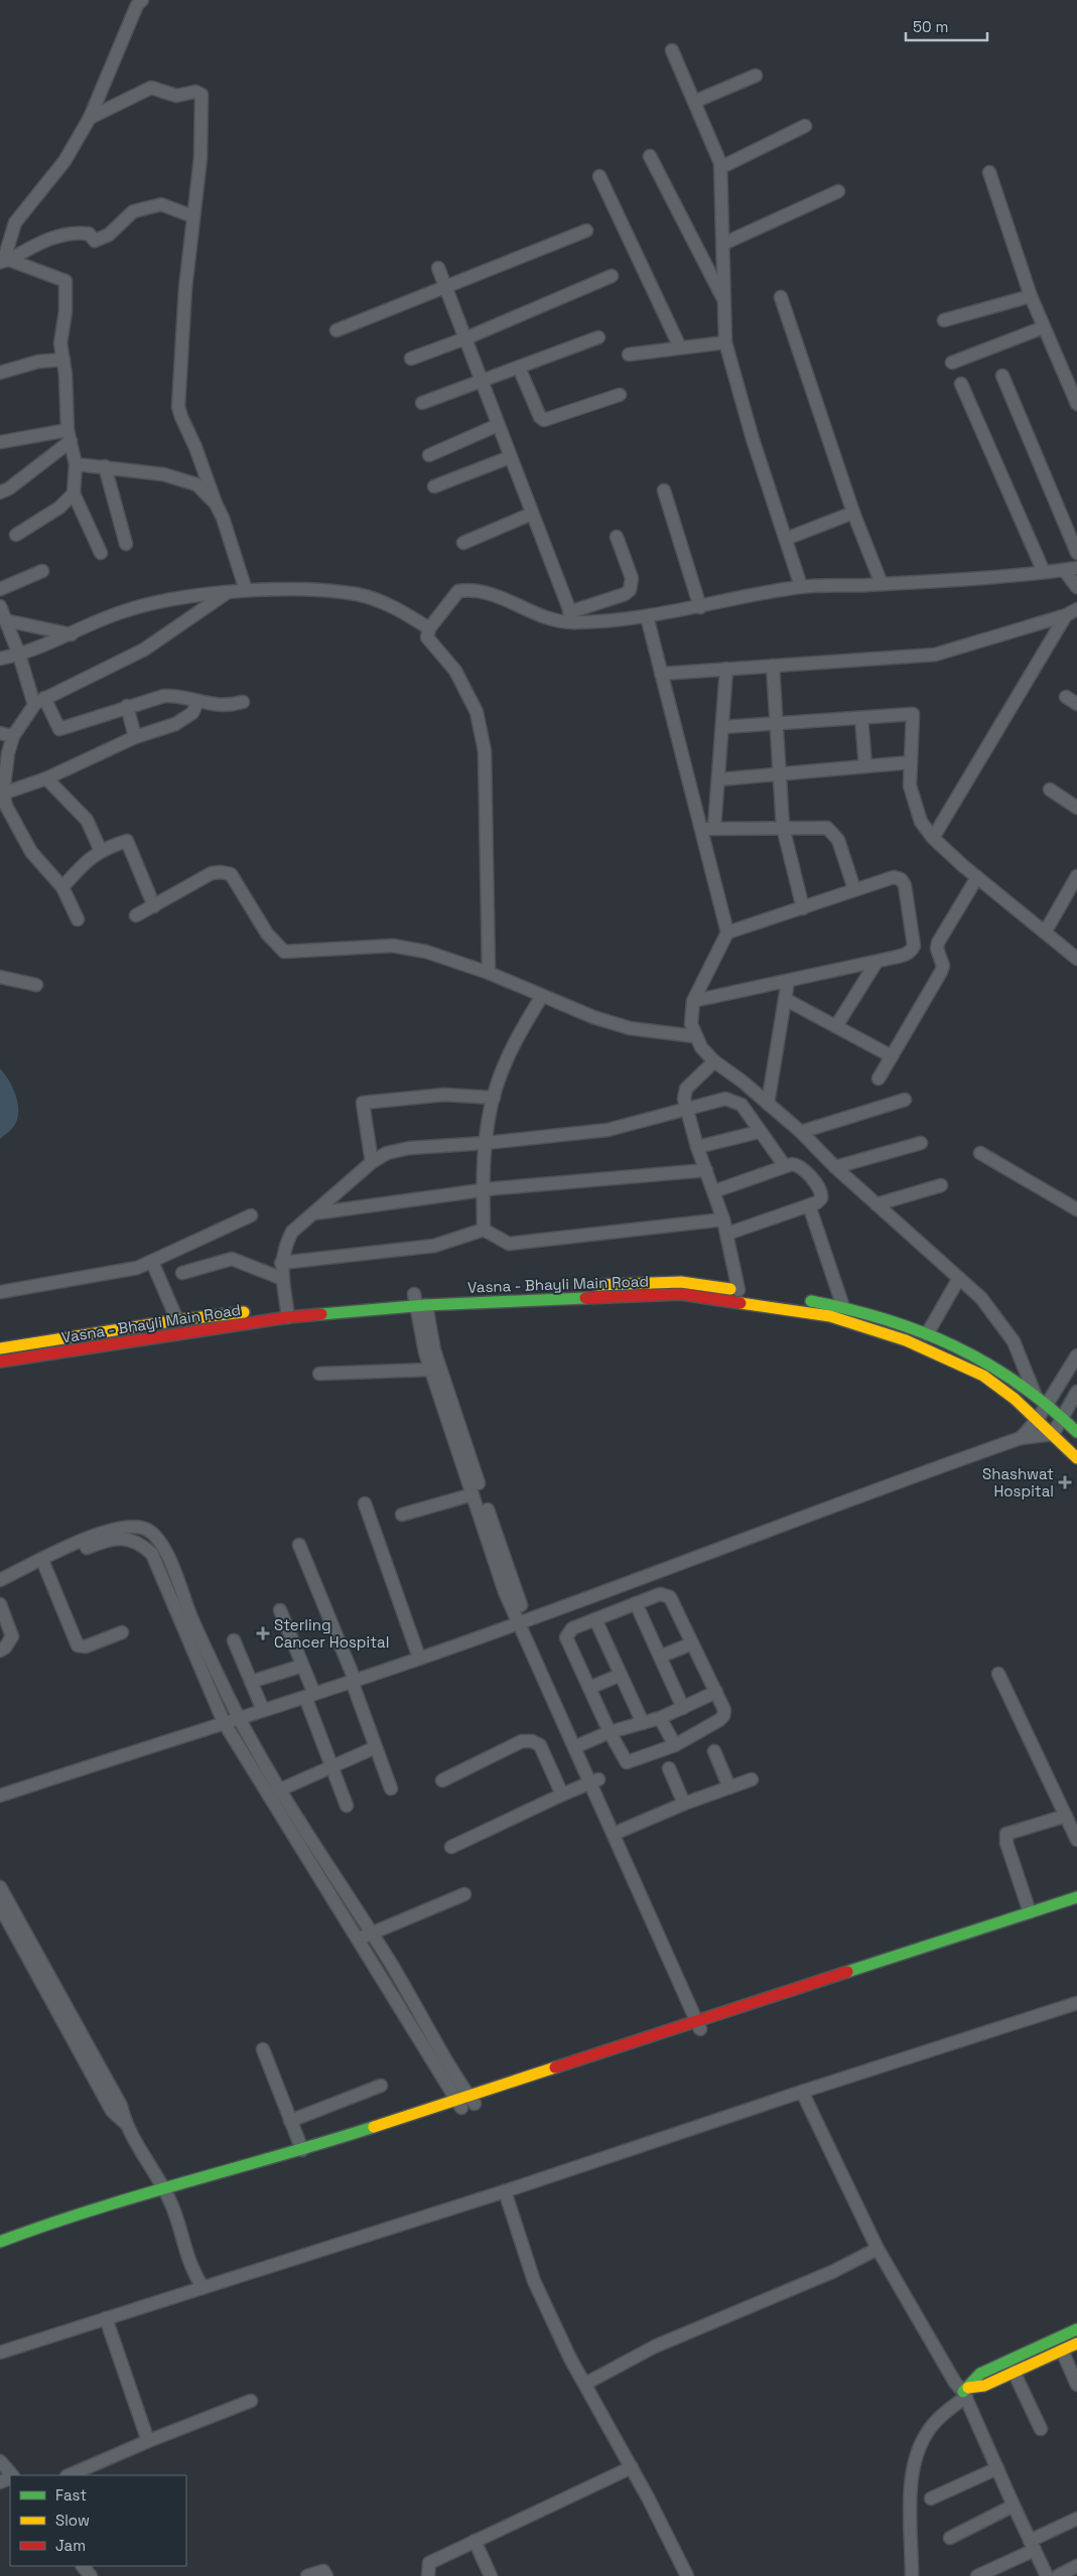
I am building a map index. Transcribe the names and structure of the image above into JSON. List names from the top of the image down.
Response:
{
  "streets": {
    "street": ["Vasna - Bhayli Main Road"]
  },
  "places": {
    "health": ["Shashwat Hospital", "Sterling Cancer Hospital"]
  },
  "legend": ["Fast", "Slow", "Jam"],
  "scale_bar": "50 m"
}
